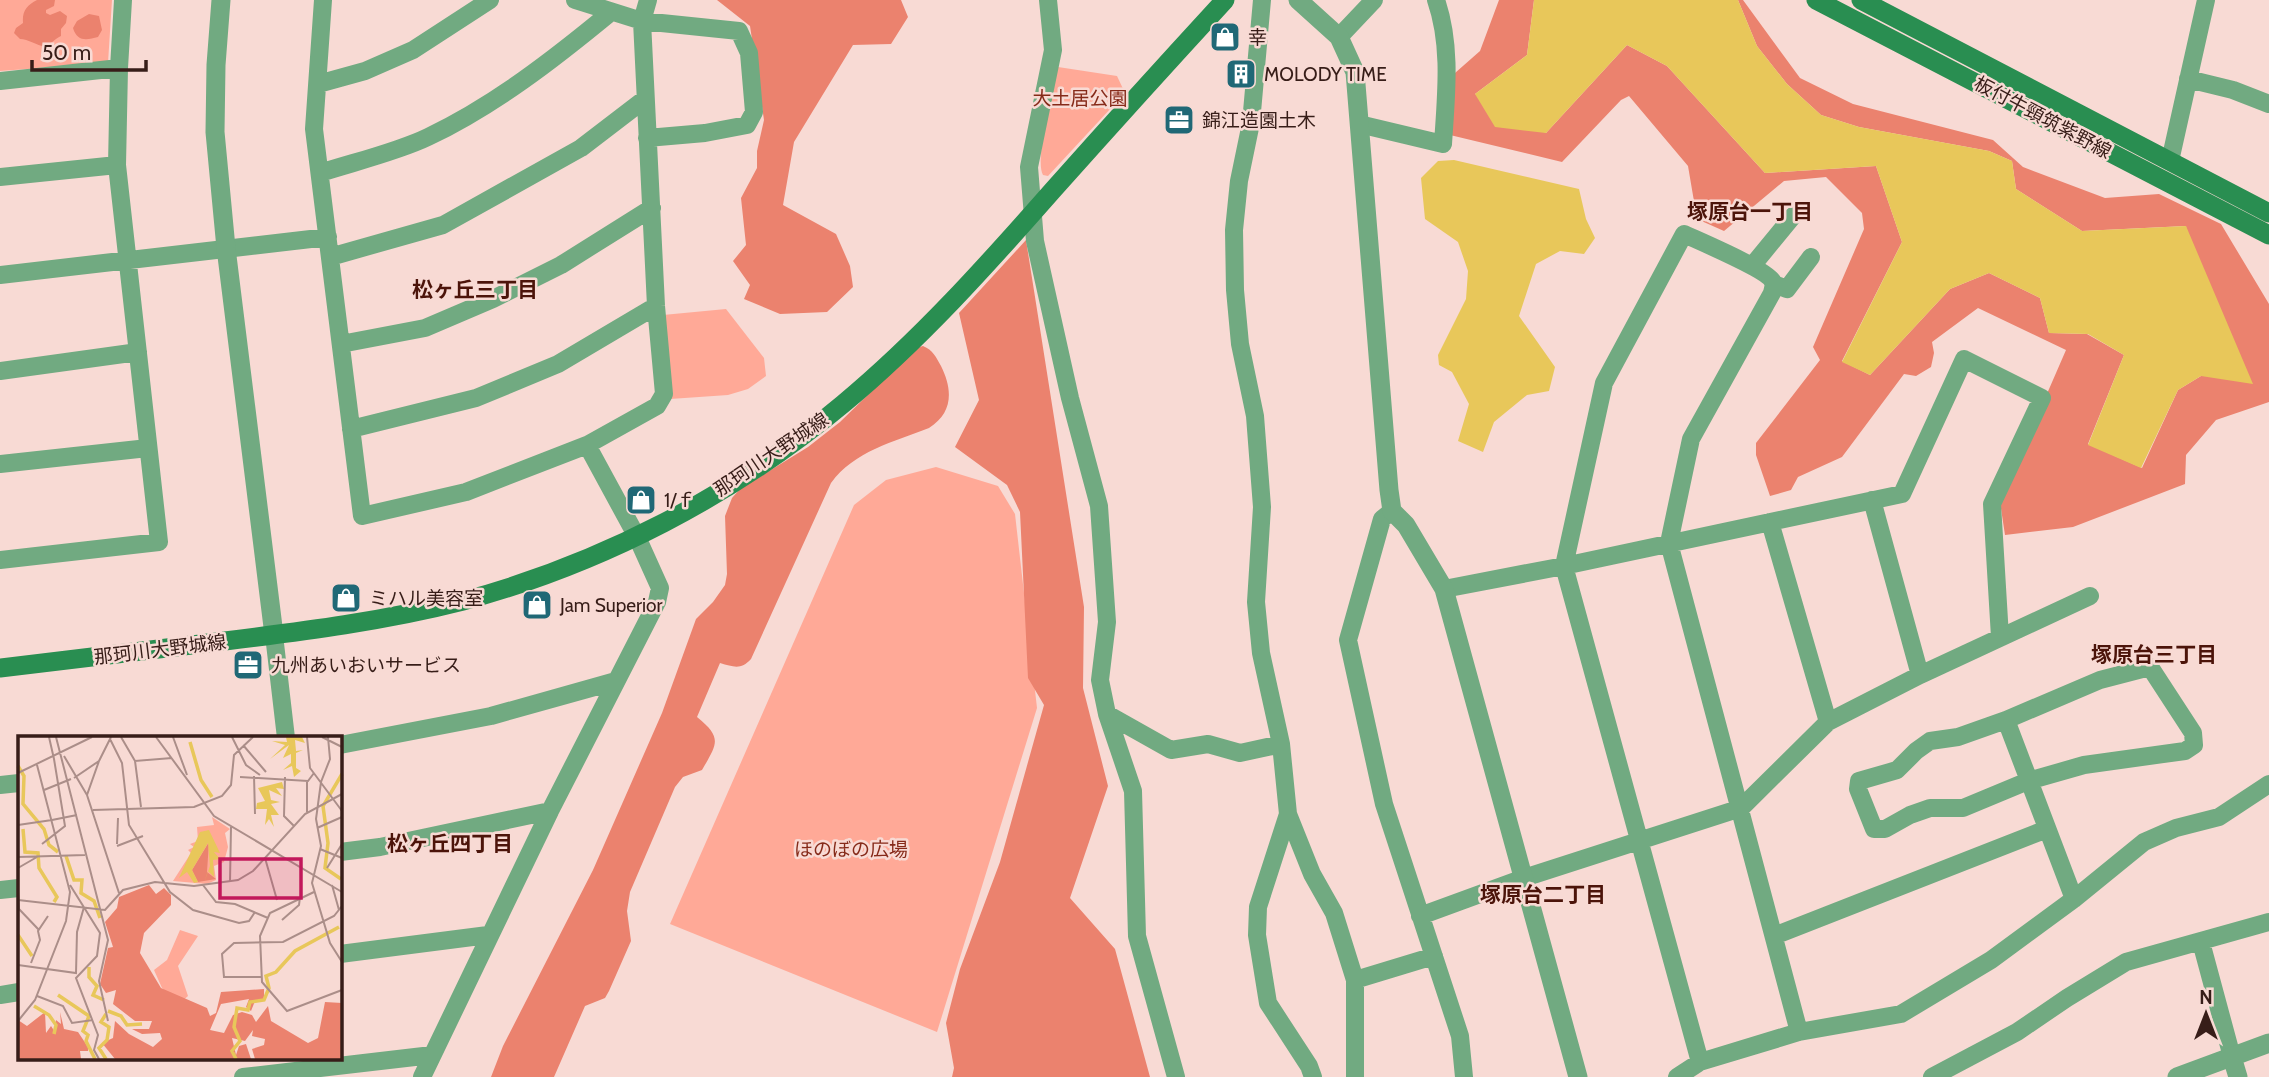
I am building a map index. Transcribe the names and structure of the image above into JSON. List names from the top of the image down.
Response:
{
  "streets": {
    "main road": ["板付牛頸筑紫野線", "那珂川大野城線"]
  },
  "districts": [
    "塚原台一丁目",
    "松ヶ丘三丁目",
    "塚原台三丁目",
    "松ヶ丘四丁目",
    "塚原台二丁目"
  ],
  "parks": ["大土居公園", "ほのぼの広場"],
  "places": {
    "shop": [
      "幸",
      "1/ｆ",
      "ミハル美容室",
      "Jam Superior"
    ],
    "building": ["MOLODY TIME"],
    "office": ["錦江造園土木", "九州あいおいサービス"]
  },
  "scale_bar": "50 m",
  "north": "top"
}
